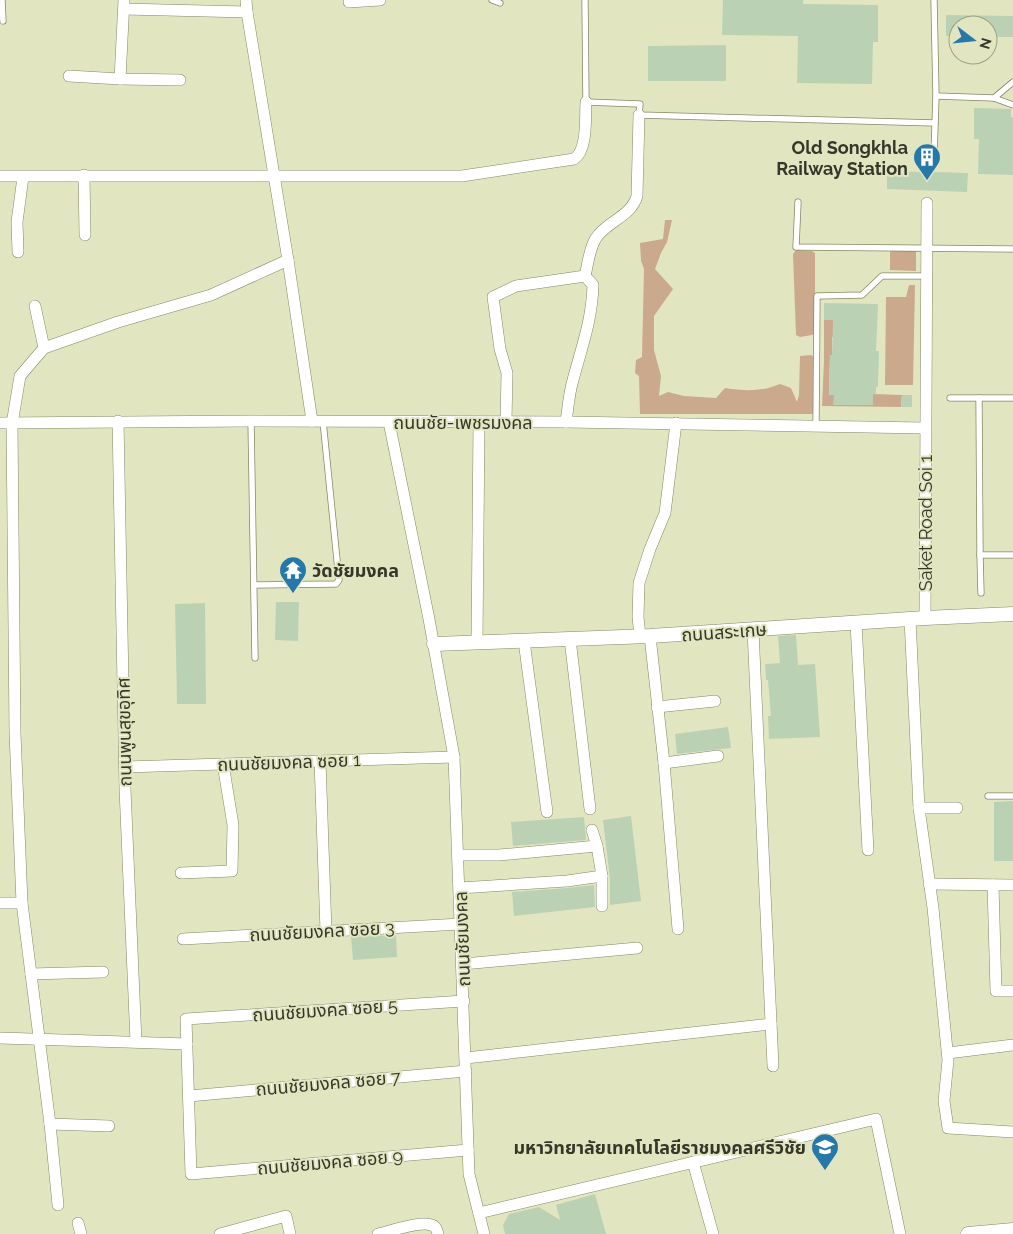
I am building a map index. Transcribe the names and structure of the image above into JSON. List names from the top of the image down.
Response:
{
  "streets": {
    "street": [
      "ถนนชัย-เพชรมงคล",
      "Saket Road Soi 1",
      "ถนนสระเกษ",
      "ถนนพูนสุขอุทิศ",
      "ถนนชัยมงคล ซอย 1",
      "ถนนชัยมงคล ซอย 3",
      "ถนนชัยมงคล",
      "ถนนชัยมงคล ซอย 5",
      "ถนนชัยมงคล ซอย 7",
      "ถนนชัยมงคล ซอย 9"
    ]
  },
  "crossings": [
    ["ถนนชัย-เพชรมงคล", "Saket Road Soi 1"],
    ["ถนนชัย-เพชรมงคล", "ถนนพูนสุขอุทิศ"],
    ["ถนนชัย-เพชรมงคล", "ถนนชัยมงคล"],
    ["Saket Road Soi 1", "ถนนสระเกษ"],
    ["ถนนสระเกษ", "ถนนชัยมงคล"],
    ["ถนนพูนสุขอุทิศ", "ถนนชัยมงคล ซอย 1"],
    ["ถนนชัยมงคล ซอย 1", "ถนนชัยมงคล"],
    ["ถนนชัยมงคล ซอย 3", "ถนนชัยมงคล"],
    ["ถนนชัยมงคล", "ถนนชัยมงคล ซอย 5"],
    ["ถนนชัยมงคล", "ถนนชัยมงคล ซอย 7"],
    ["ถนนชัยมงคล", "ถนนชัยมงคล ซอย 9"],
    ["ถนนชัยมงคล ซอย 7", "ถนนชัยมงคล ซอย 9"]
  ],
  "places": {
    "building": ["Old Songkhla Railway Station"],
    "temple": ["วัดชัยมงคล"],
    "school or university": ["มหาวิทยาลัยเทคโนโลยีราชมงคลศรีวิชัย"]
  },
  "north": "right"
}
